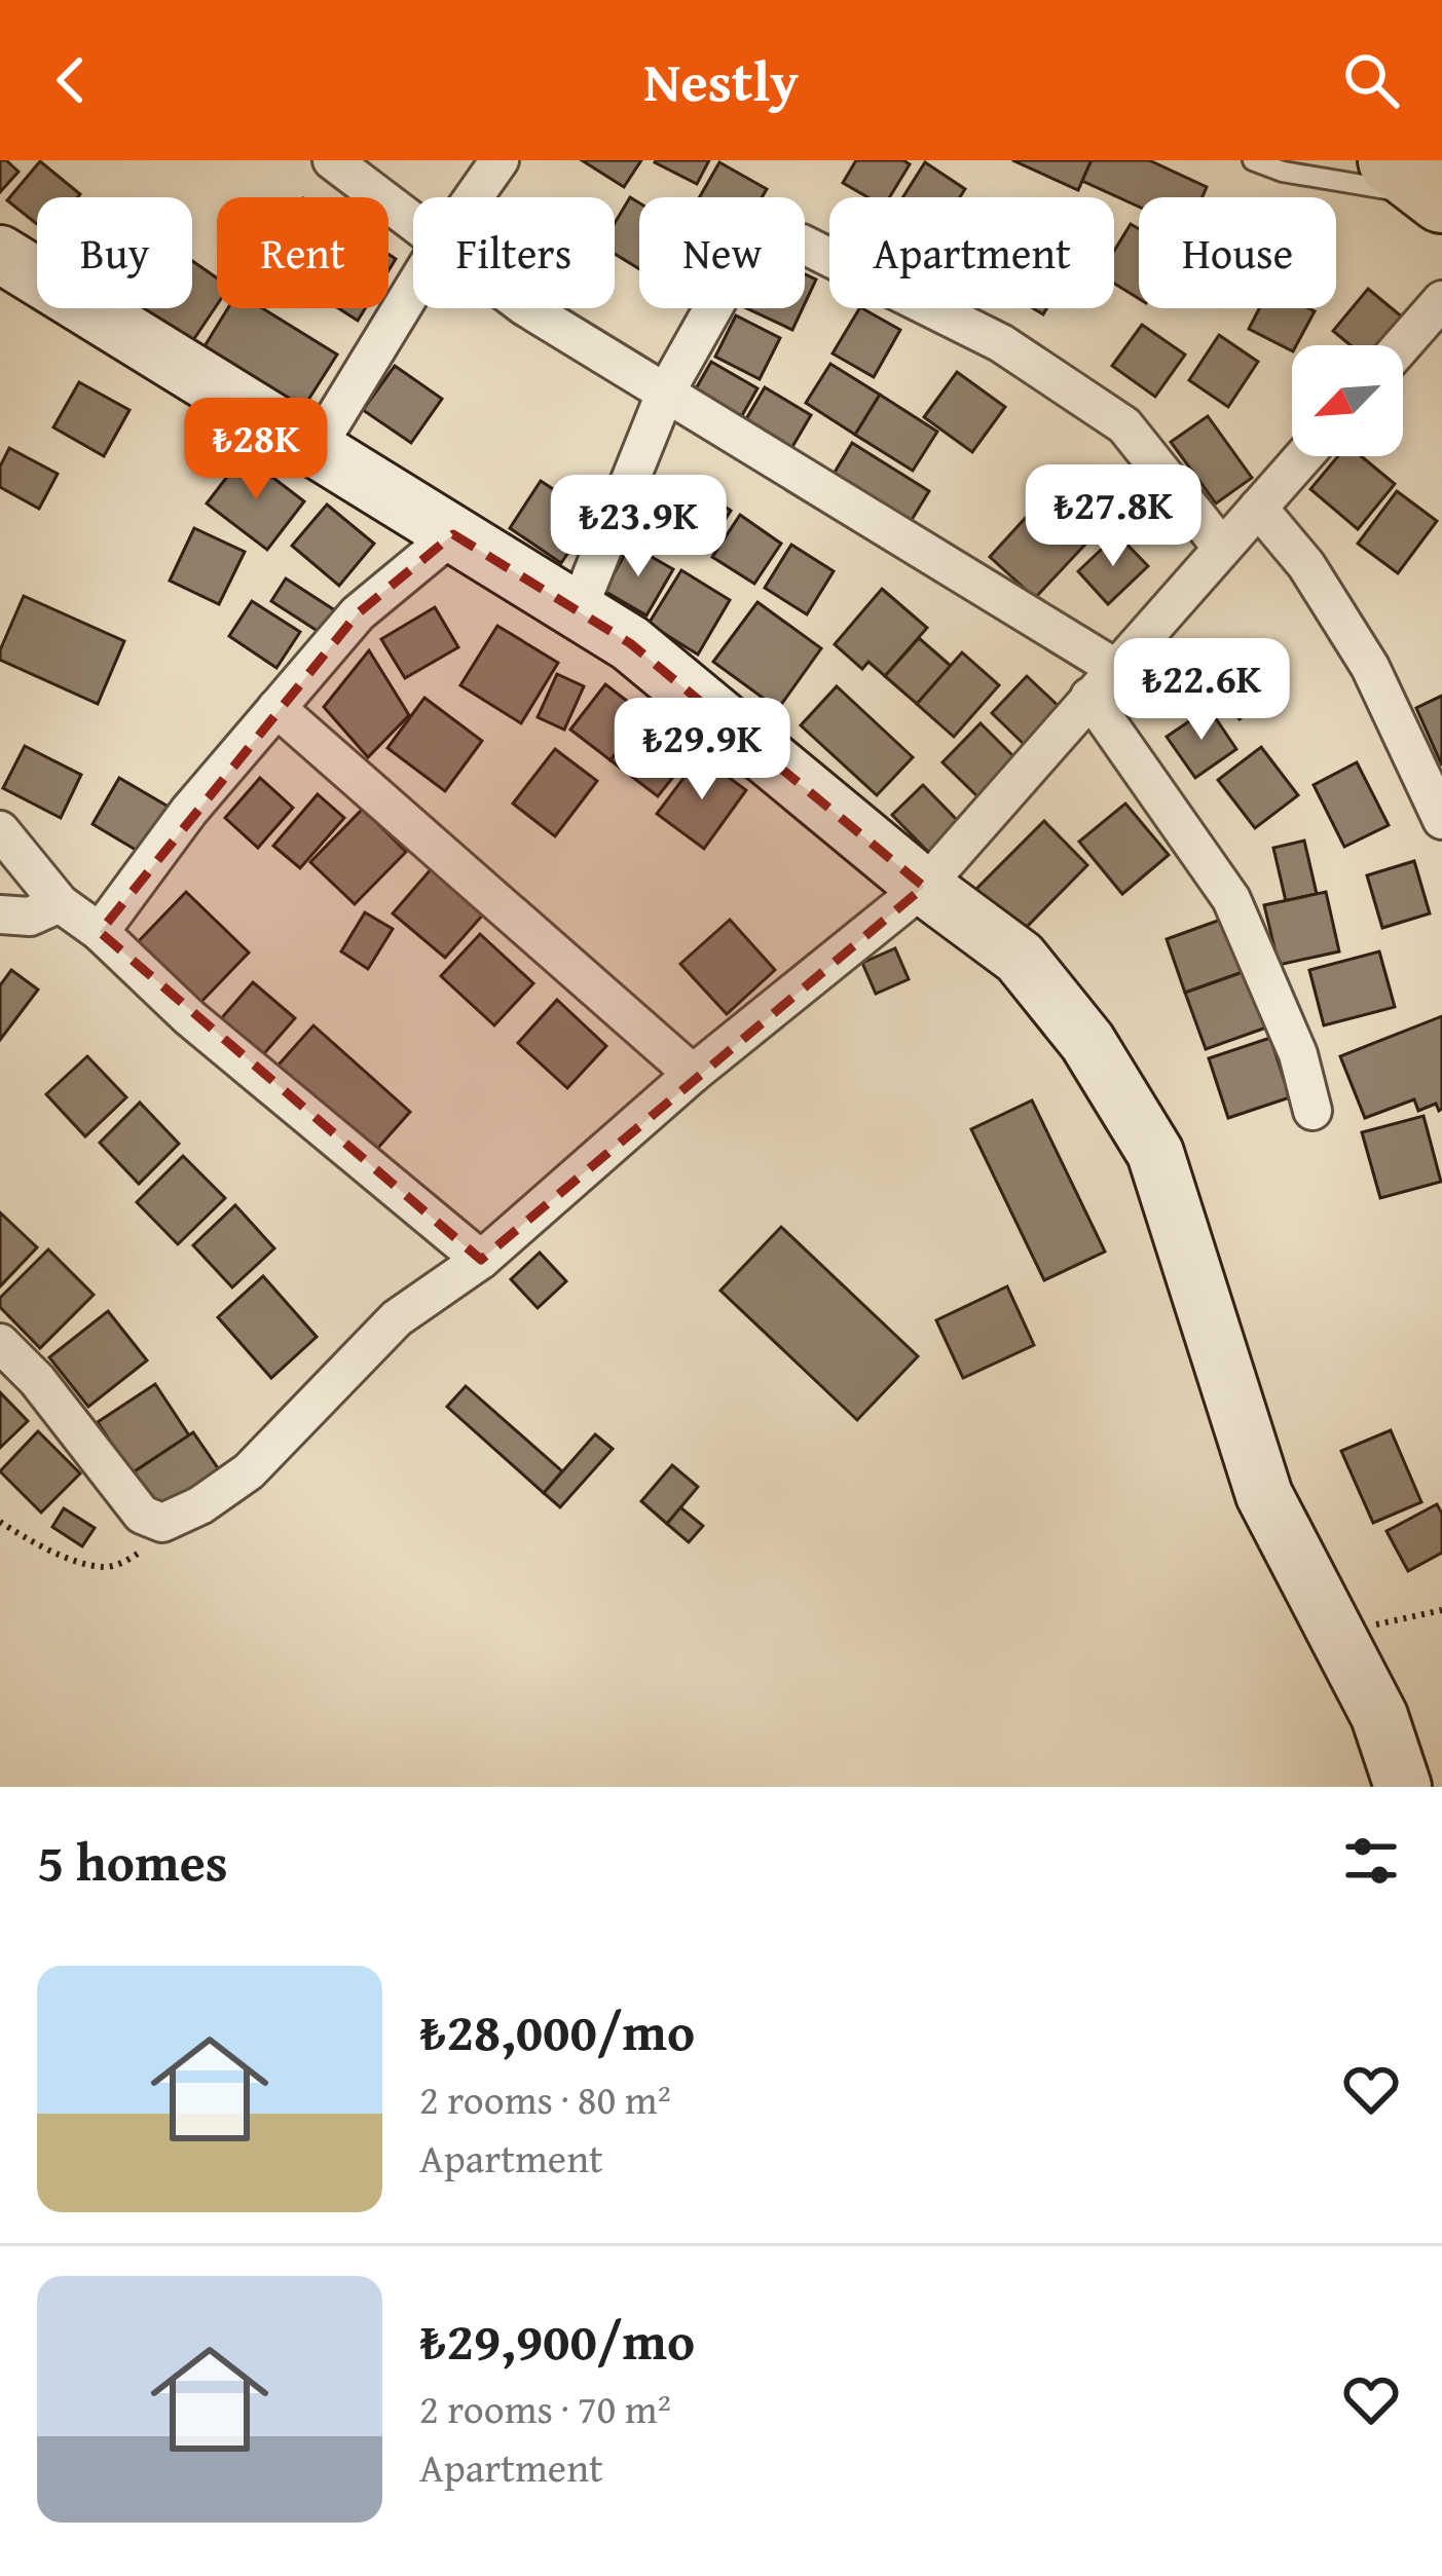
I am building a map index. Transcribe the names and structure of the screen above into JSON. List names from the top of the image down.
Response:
{
  "north": "bottom left",
  "page": {
    "header": "Nestly",
    "chip": [
      "Buy",
      "Rent",
      "Filters",
      "New",
      "Apartment",
      "House"
    ],
    "price": [
      "₺28K",
      "₺27.8K",
      "₺23.9K",
      "₺22.6K",
      "₺29.9K"
    ],
    "heading": "5 homes",
    "list": [
      {
        "name": "₺28,000/mo",
        "note": "2 rooms · 80 m² · Apartment"
      },
      {
        "name": "₺29,900/mo",
        "note": "2 rooms · 70 m² · Apartment"
      }
    ]
  }
}
